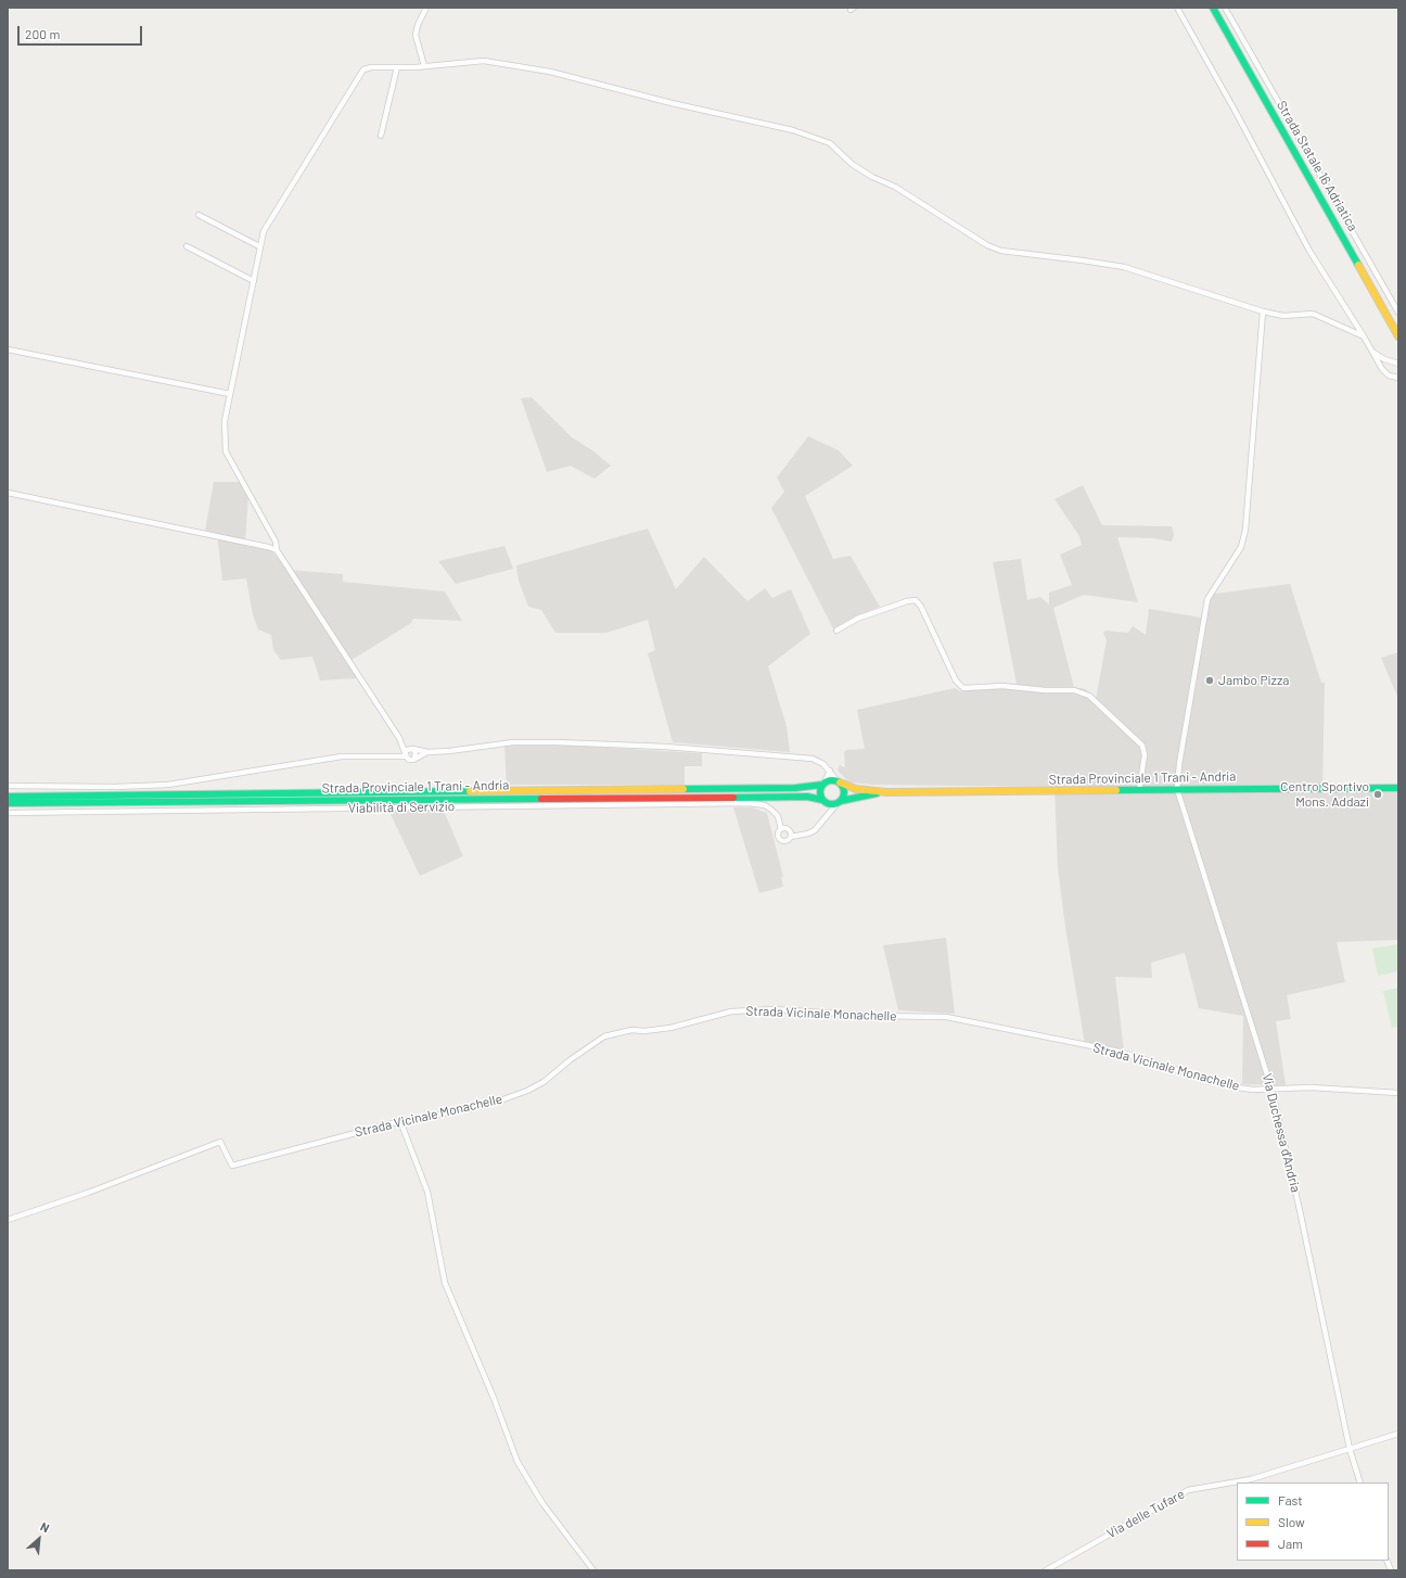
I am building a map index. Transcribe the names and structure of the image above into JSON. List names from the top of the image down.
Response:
{
  "streets": {
    "main road": ["Strada Statale 16 Adriatica", "Strada Provinciale 1 Trani - Andria"],
    "street": [
      "Viabilità di Servizio",
      "Strada Vicinale Monachelle",
      "Via Duchessa d'Andria",
      "Via delle Tufare"
    ]
  },
  "crossings": [
    ["Strada Provinciale 1 Trani - Andria", "Via Duchessa d'Andria"],
    ["Strada Vicinale Monachelle", "Via Duchessa d'Andria"],
    ["Via Duchessa d'Andria", "Via delle Tufare"]
  ],
  "places": ["Jambo Pizza", "Centro Sportivo Mons. Addazi"],
  "legend": ["Fast", "Slow", "Jam"],
  "scale_bar": "200 m",
  "north": "top right"
}
